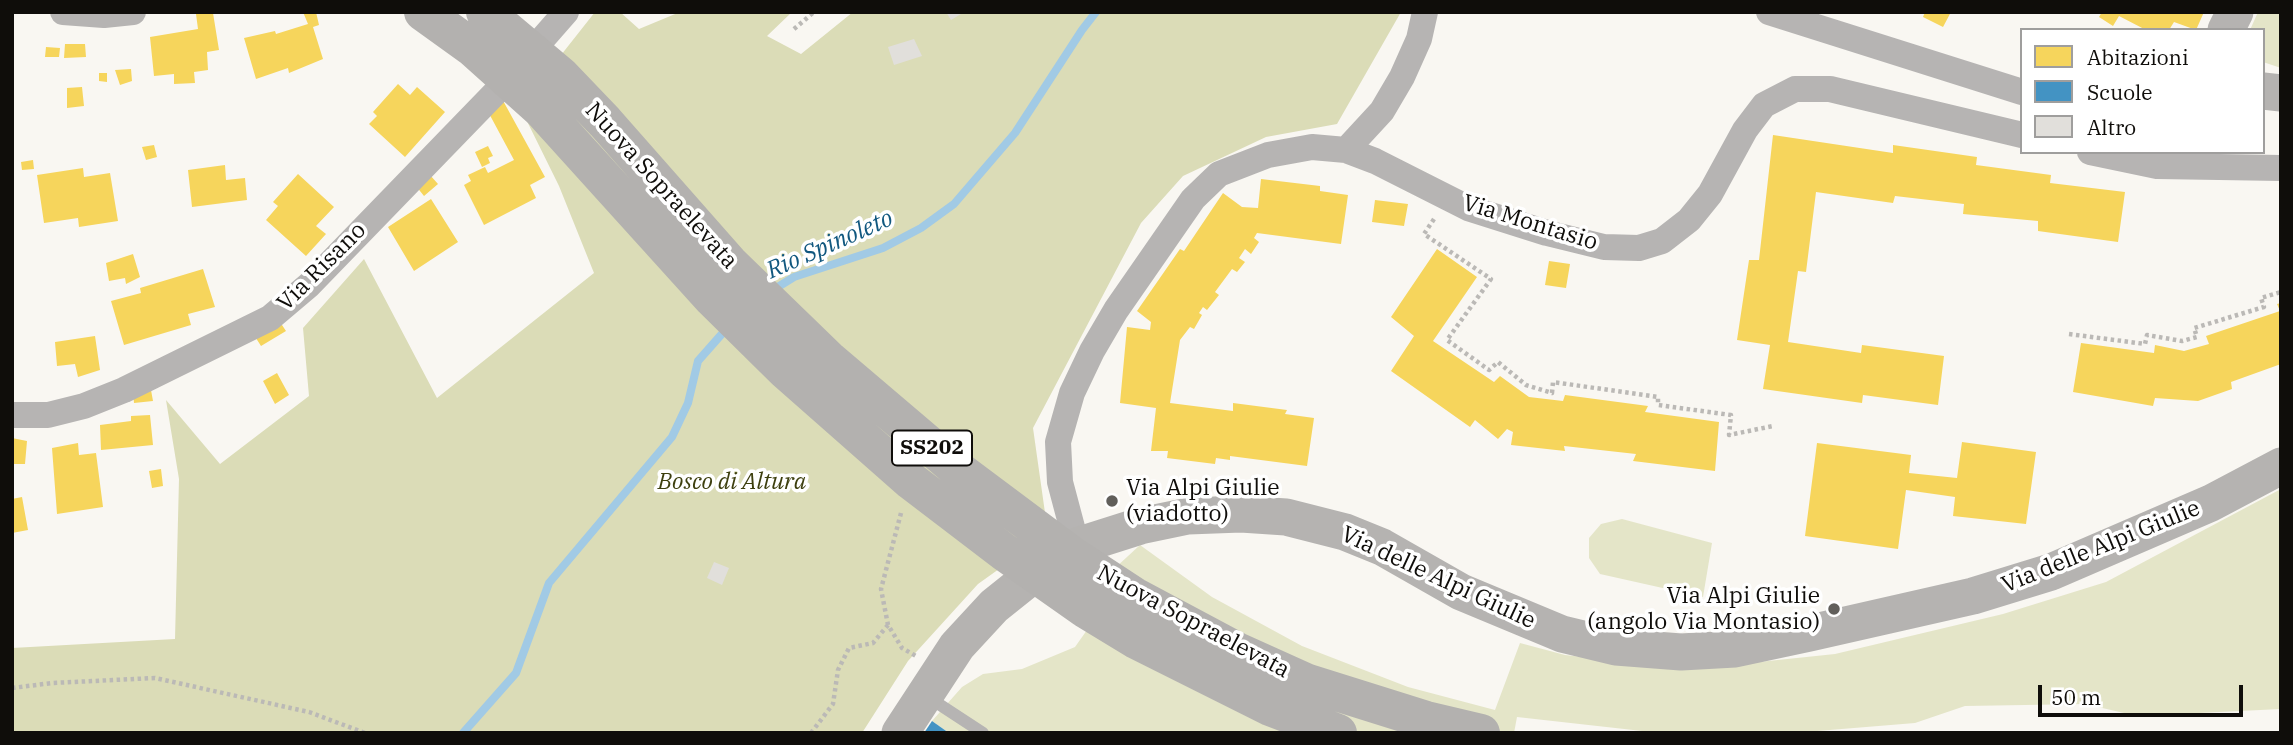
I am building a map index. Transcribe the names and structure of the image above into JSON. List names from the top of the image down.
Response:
{
  "streets": {
    "highway": ["Nuova Sopraelevata", "SS202"],
    "street": ["Via Montasio", "Via Risano", "Via delle Alpi Giulie"]
  },
  "crossings": [
    ["Via Montasio", "Via delle Alpi Giulie"]
  ],
  "water": ["Rio Spinoleto"],
  "parks": ["Bosco di Altura"],
  "places": ["Via Alpi Giulie (viadotto)", "Via Alpi Giulie (angolo Via Montasio)"],
  "legend": ["Abitazioni", "Scuole", "Altro"],
  "scale_bar": "50 m"
}
